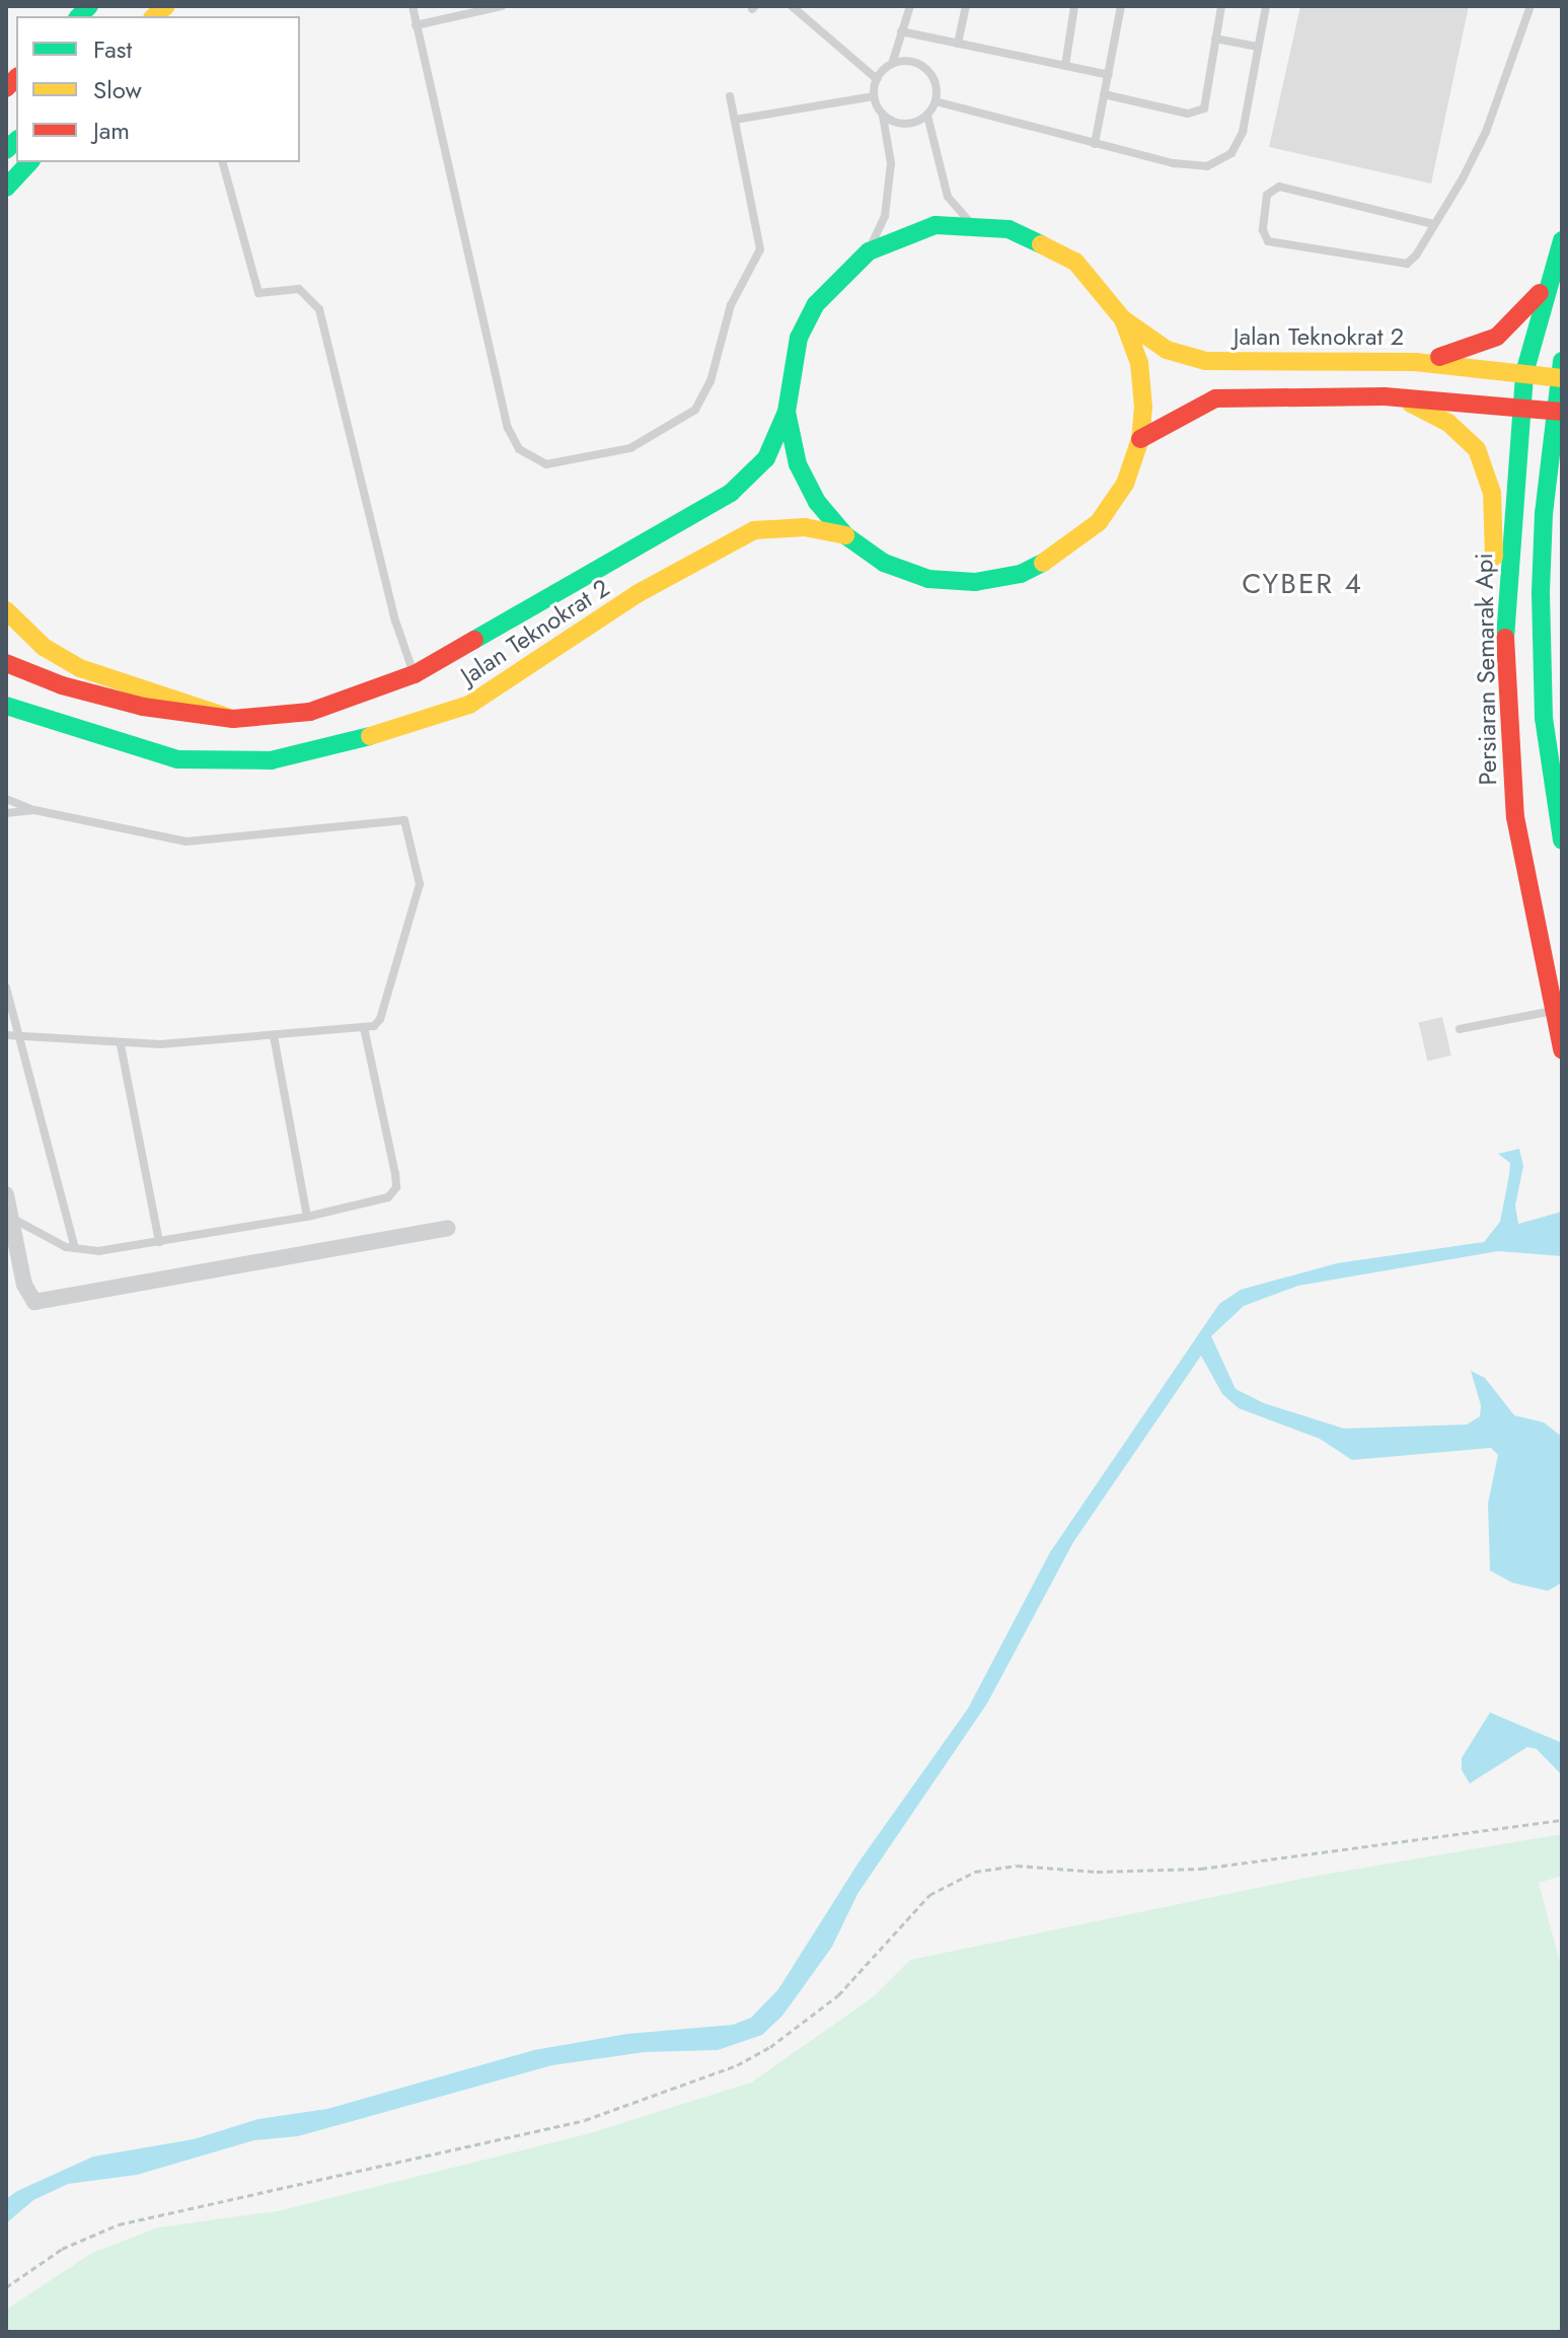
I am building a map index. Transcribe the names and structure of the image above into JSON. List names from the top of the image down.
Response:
{
  "streets": {
    "main road": ["Jalan Teknokrat 2", "Persiaran Semarak Api"]
  },
  "crossings": [
    ["Jalan Teknokrat 2", "Persiaran Semarak Api"]
  ],
  "districts": ["CYBER 4"],
  "legend": ["Fast", "Slow", "Jam"]
}
